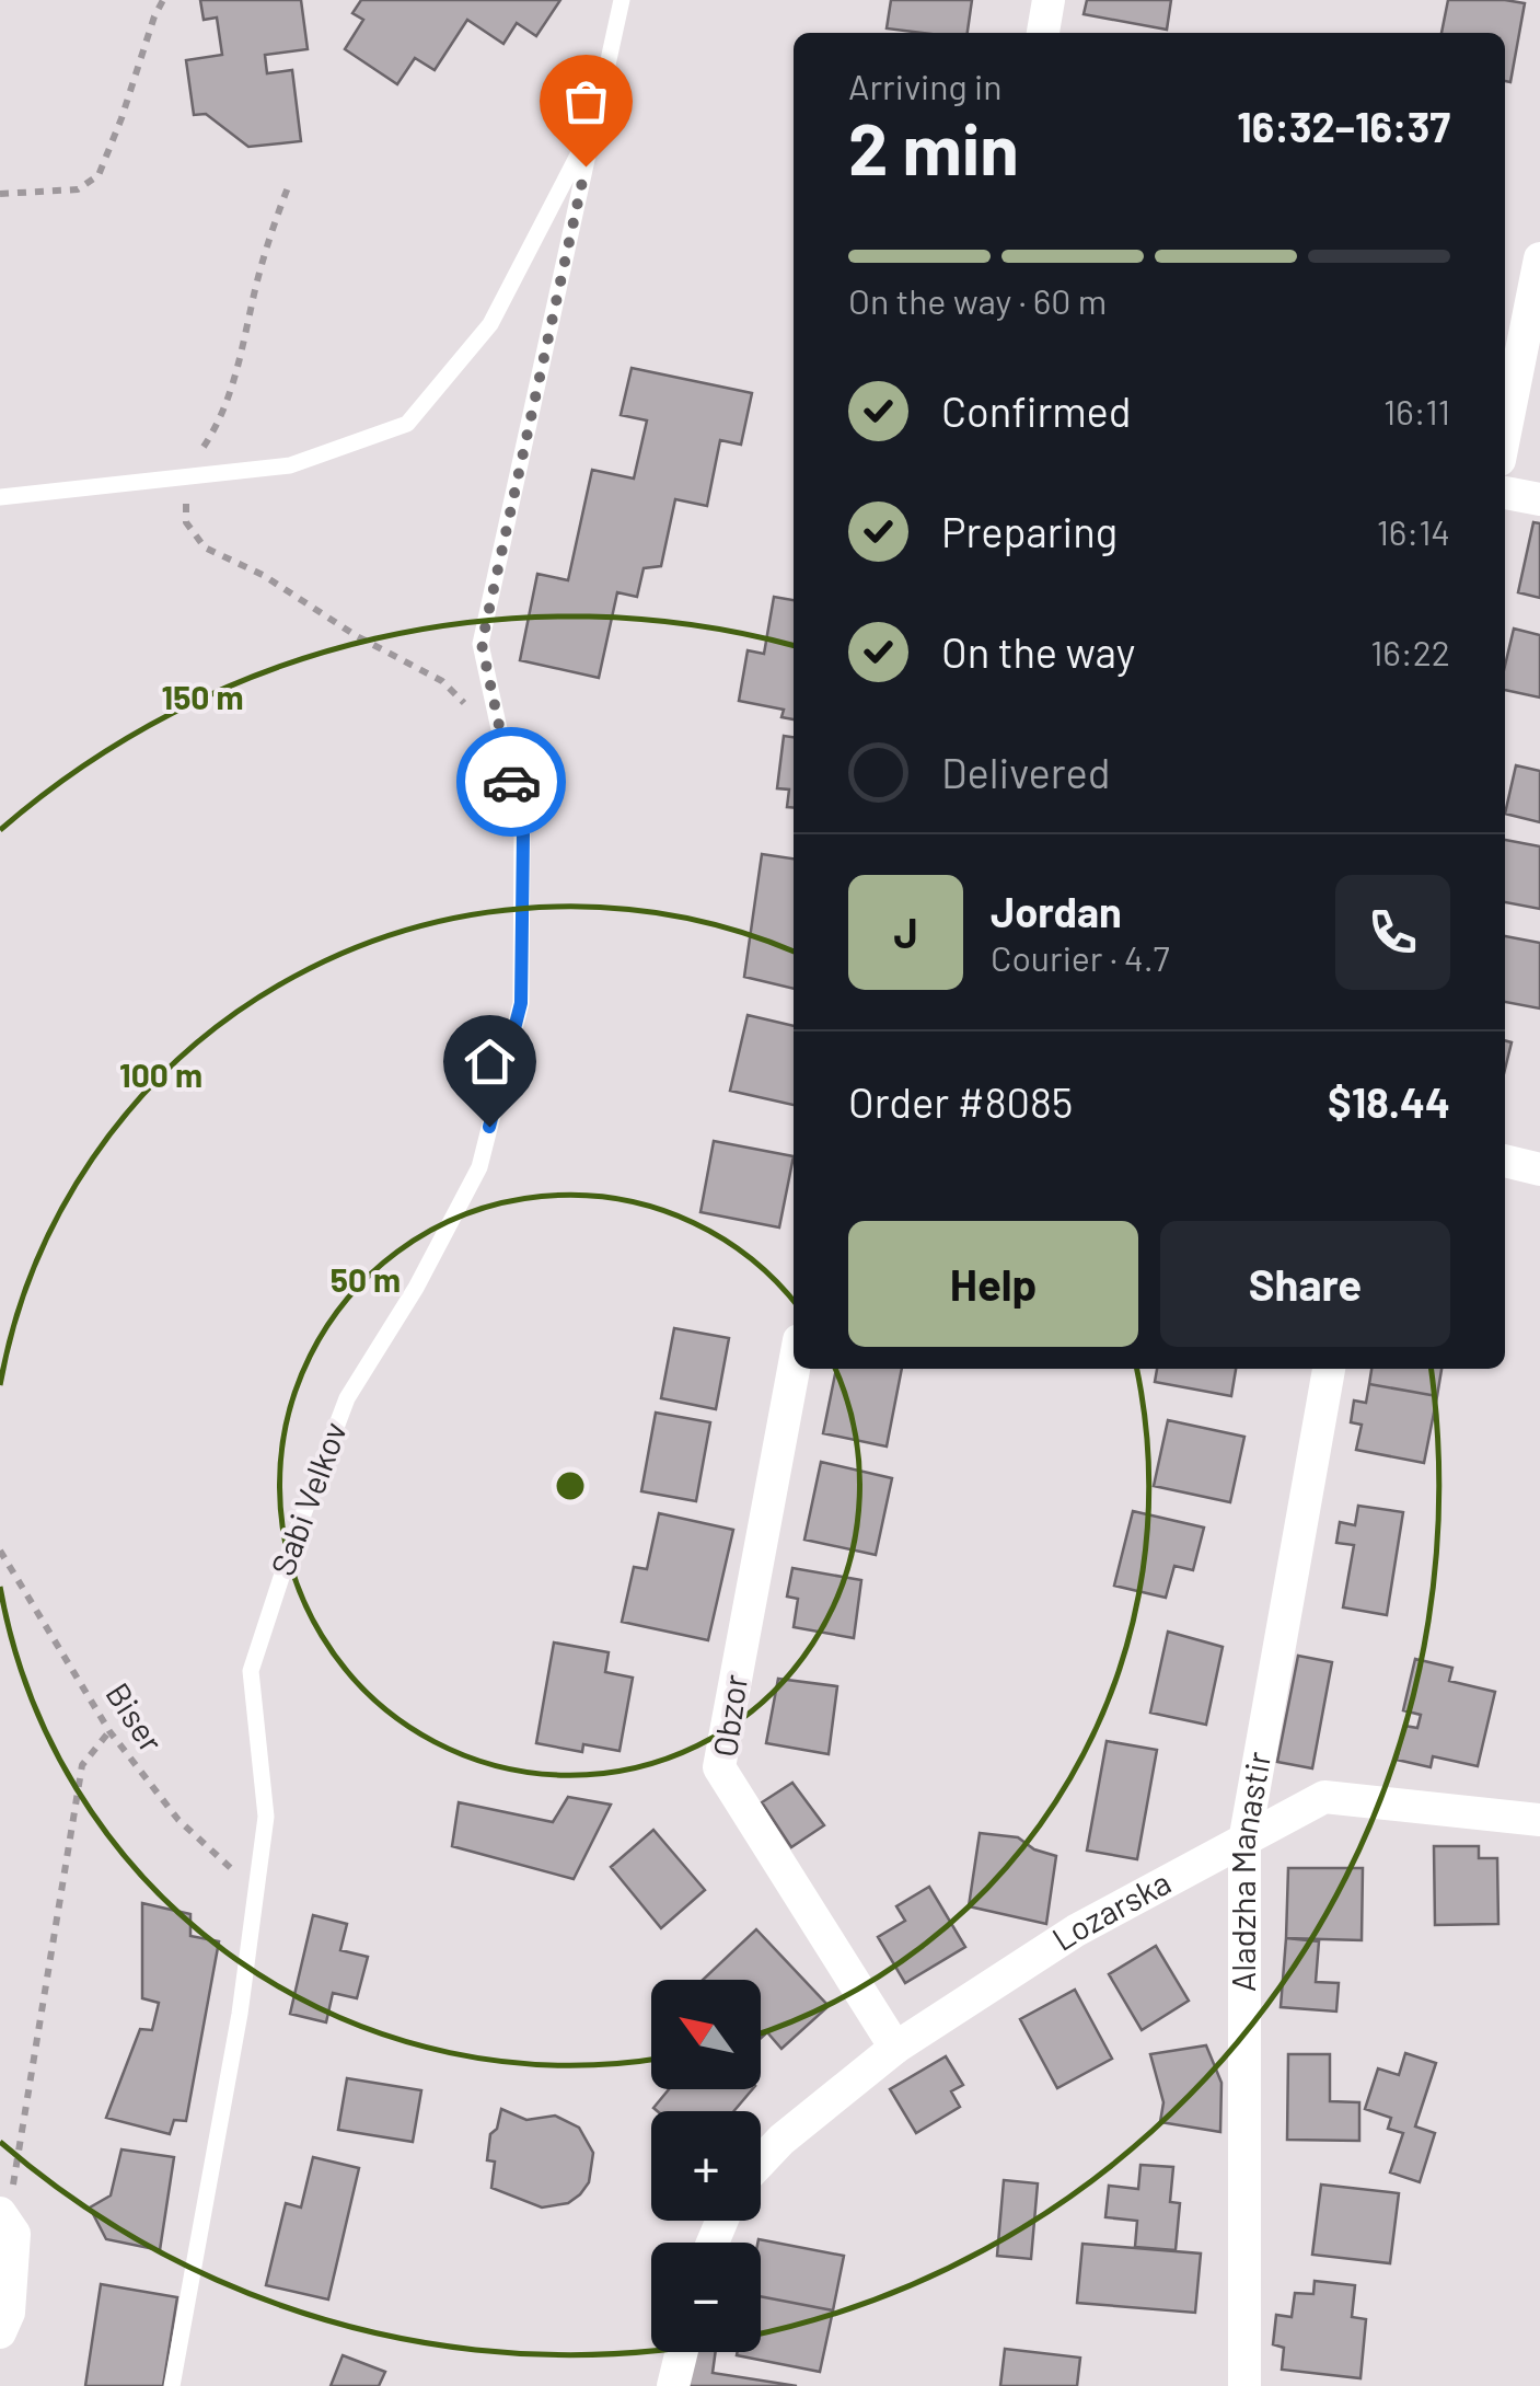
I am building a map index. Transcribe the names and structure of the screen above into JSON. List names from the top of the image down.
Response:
{
  "streets": {
    "street": ["Obzor", "Aladzha Manastir", "Lozarska"],
    "lane": ["Sabi Velkov"],
    "path": ["Biser"]
  },
  "crossings": [
    ["Sabi Velkov", "Biser"],
    ["Obzor", "Lozarska"],
    ["Aladzha Manastir", "Lozarska"]
  ],
  "north": "top left",
  "page": {
    "heading": ["2 min", "Arriving in", "16:32–16:37"],
    "panel": [
      "Jordan",
      "Courier · 4.7",
      "Order #8085",
      "$18.44"
    ],
    "bar": "On the way · 60 m",
    "list": [
      ["Confirmed", "16:11"],
      ["Preparing", "16:14"],
      ["On the way", "16:22"],
      "Delivered"
    ],
    "round": "J",
    "buttons": ["Help", "Share"],
    "map_buttons": ["+", "−"]
  },
  "rings": ["150 m", "100 m", "50 m"]
}
